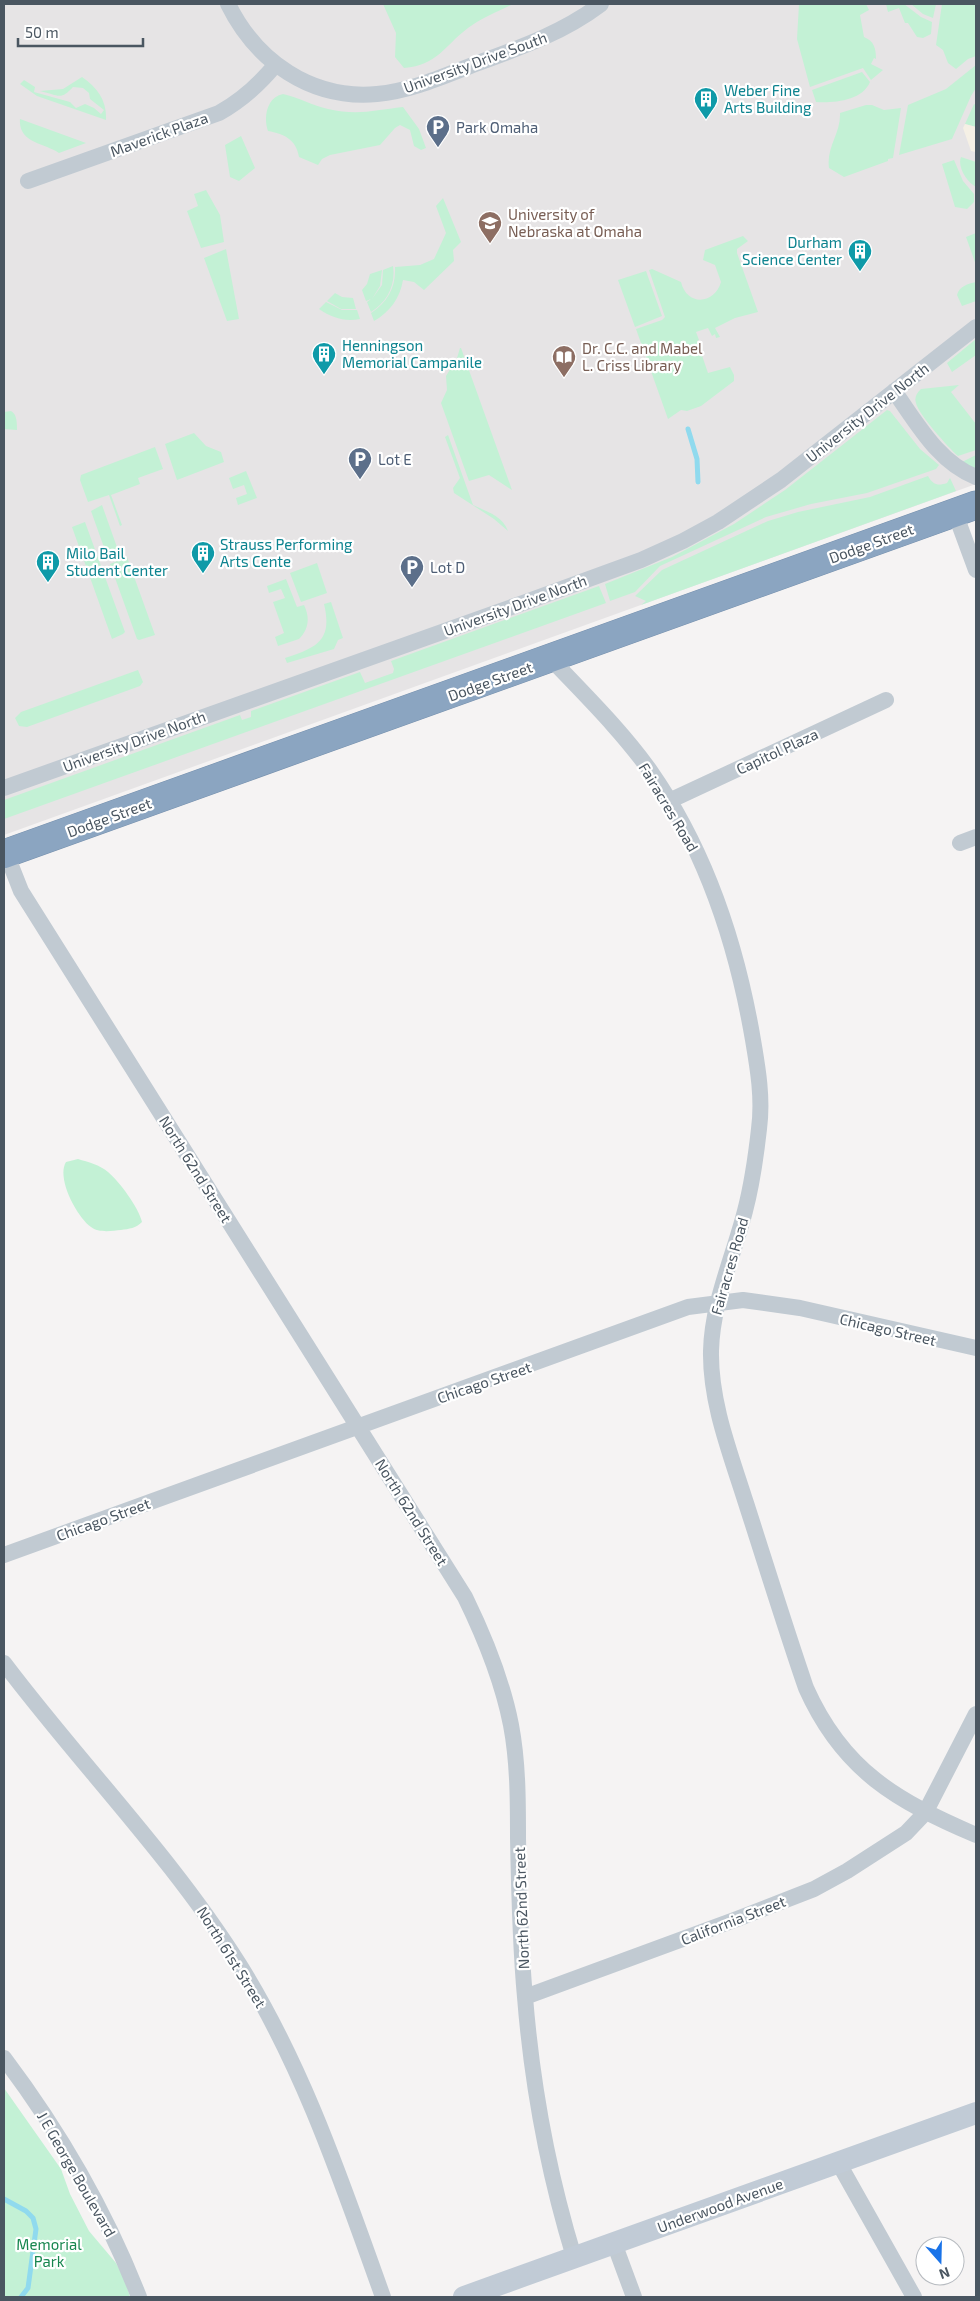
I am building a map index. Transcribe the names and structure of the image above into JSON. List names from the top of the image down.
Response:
{
  "streets": {
    "highway": ["Dodge Street"],
    "main road": ["Underwood Avenue"],
    "street": [
      "University Drive South",
      "Maverick Plaza",
      "University Drive North",
      "Capitol Plaza",
      "Fairacres Road",
      "North 62nd Street",
      "Chicago Street",
      "California Street",
      "North 61st Street",
      "J E George Boulevard"
    ]
  },
  "crossings": [
    ["University Drive South", "Maverick Plaza"],
    ["Dodge Street", "Fairacres Road"],
    ["Dodge Street", "North 62nd Street"],
    ["Capitol Plaza", "Fairacres Road"],
    ["Fairacres Road", "Chicago Street"],
    ["Fairacres Road", "California Street"],
    ["North 62nd Street", "Chicago Street"],
    ["North 62nd Street", "California Street"],
    ["North 62nd Street", "Underwood Avenue"]
  ],
  "parks": ["Memorial Park"],
  "places": {
    "building": [
      "Weber Fine Arts Building",
      "Durham Science Center",
      "Henningson Memorial Campanile",
      "Strauss Performing Arts Cente",
      "Milo Bail Student Center"
    ],
    "parking": ["Park Omaha", "Lot E", "Lot D"],
    "school or university": ["University of Nebraska at Omaha"],
    "library": ["Dr. C.C. and Mabel L. Criss Library"]
  },
  "scale_bar": "50 m",
  "north": "bottom"
}
